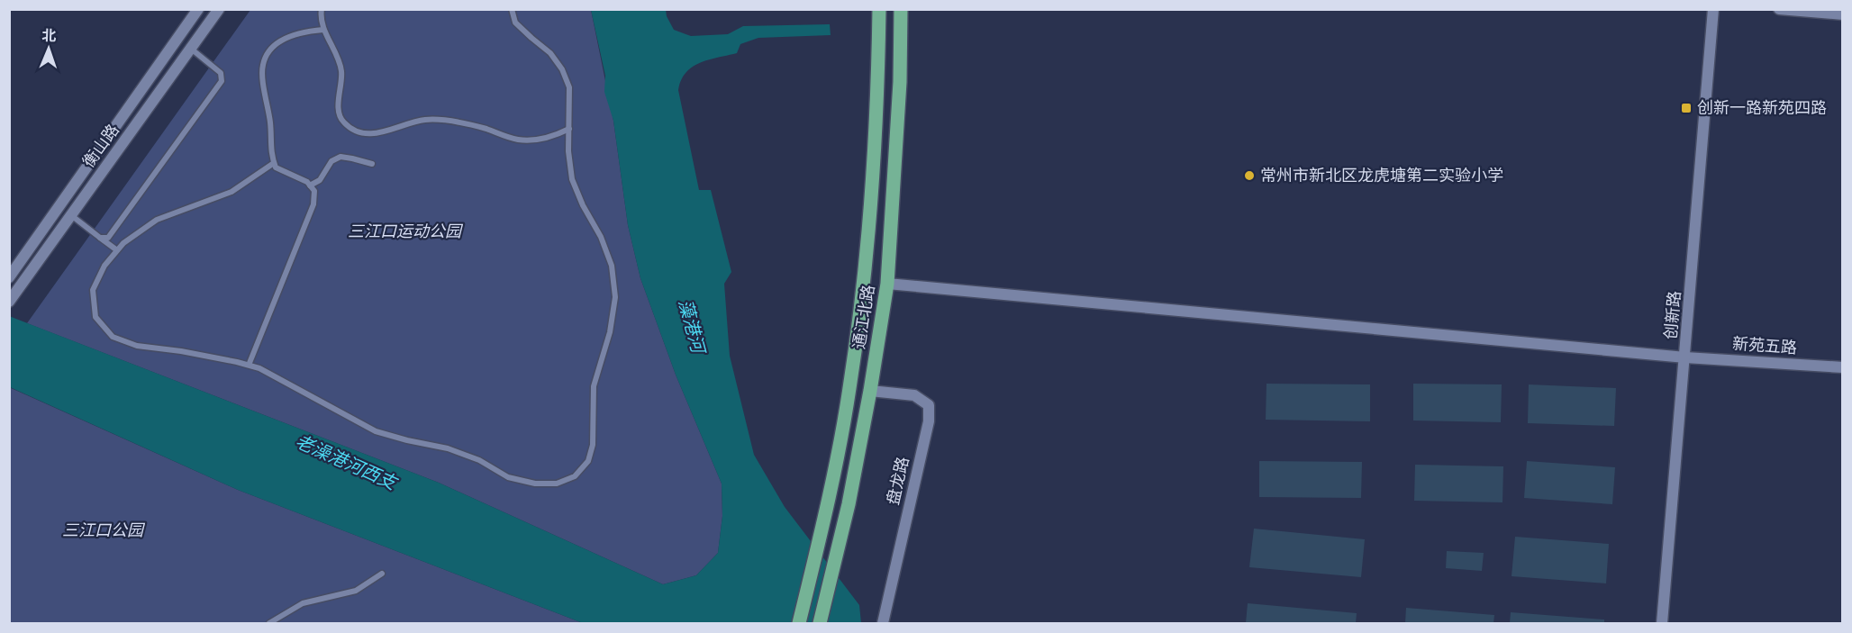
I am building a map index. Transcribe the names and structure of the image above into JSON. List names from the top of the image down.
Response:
{
  "streets": {
    "main road": ["通江北路"],
    "street": [
      "衡山路",
      "创新路",
      "新苑五路",
      "盘龙路"
    ]
  },
  "crossings": [
    ["创新路", "新苑五路"],
    ["通江北路", "新苑五路"],
    ["通江北路", "盘龙路"]
  ],
  "water": ["藻港河", "老澡港河西支"],
  "parks": ["三江口运动公园", "三江口公园"],
  "places": {
    "transit": ["创新一路新苑四路"],
    "other": ["常州市新北区龙虎塘第二实验小学"]
  },
  "north": "top"
}
